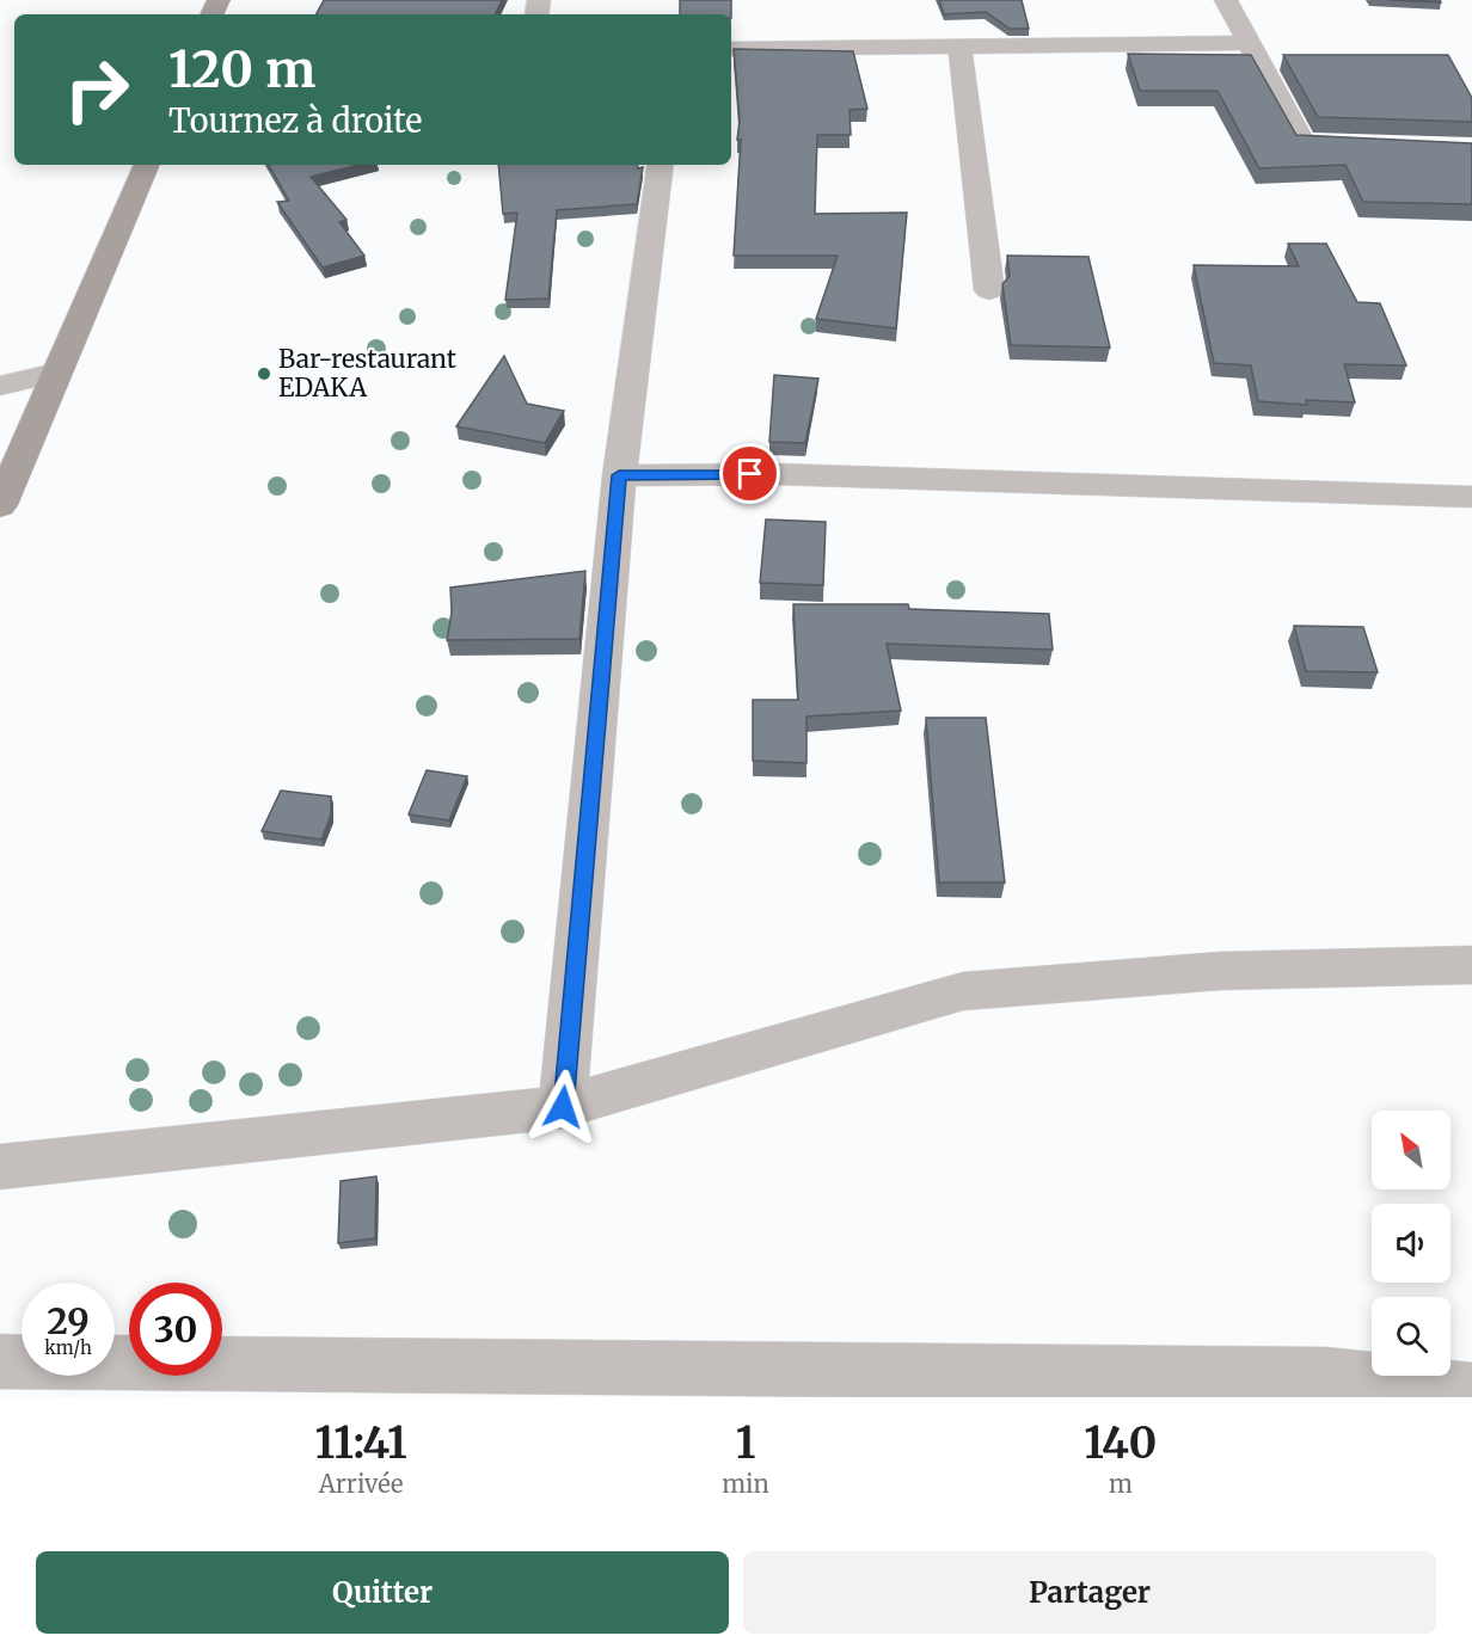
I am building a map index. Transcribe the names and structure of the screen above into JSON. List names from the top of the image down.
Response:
{
  "places": ["Bar-restaurant EDAKA"],
  "north": "top left",
  "page": {
    "turn": ["120 m", "Tournez à droite"],
    "speed": "29 km/h",
    "limit": "30",
    "eta": [
      "11:41",
      "Arrivée",
      "1",
      "min",
      "140",
      "m"
    ],
    "buttons": ["Quitter", "Partager"]
  }
}
